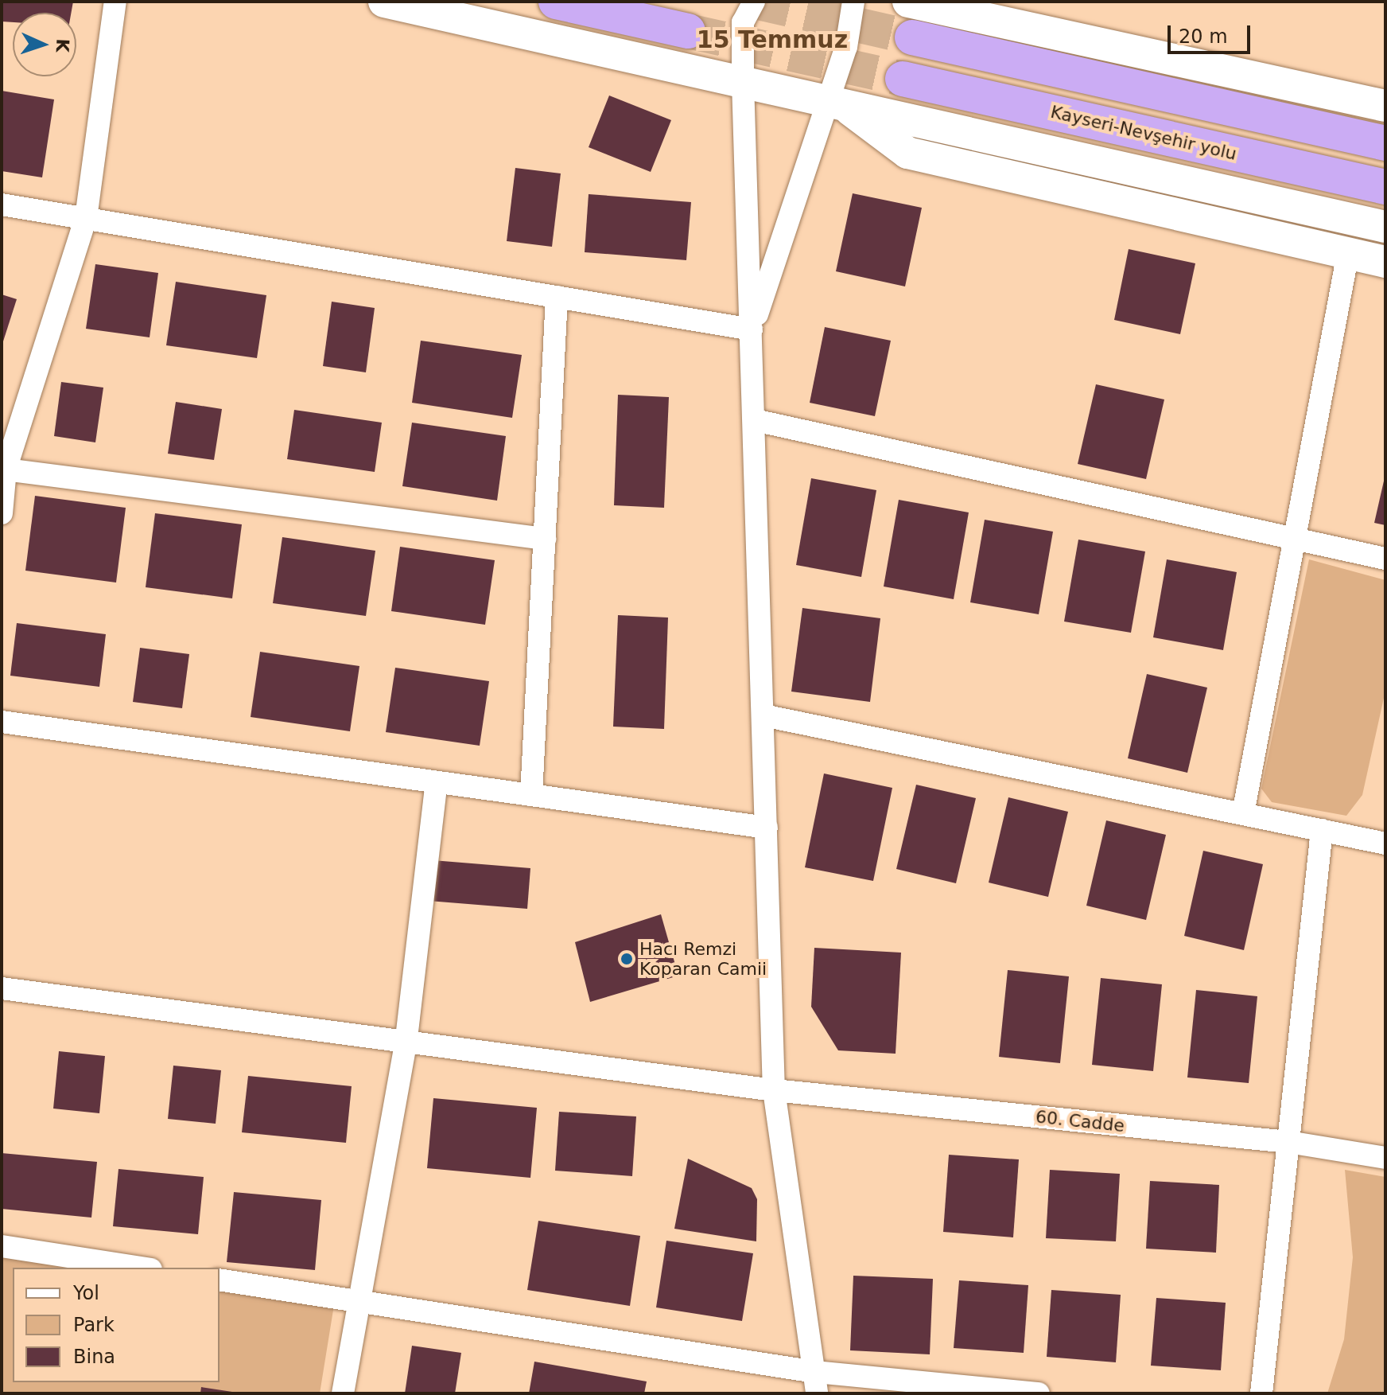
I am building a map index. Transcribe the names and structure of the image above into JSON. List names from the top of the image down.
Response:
{
  "streets": {
    "highway": ["Kayseri-Nevşehir yolu"],
    "street": ["60. Cadde"]
  },
  "districts": ["15 Temmuz"],
  "places": ["Hacı Remzi Koparan Camii"],
  "legend": ["Yol", "Park", "Bina"],
  "scale_bar": "20 m",
  "north": "right"
}
